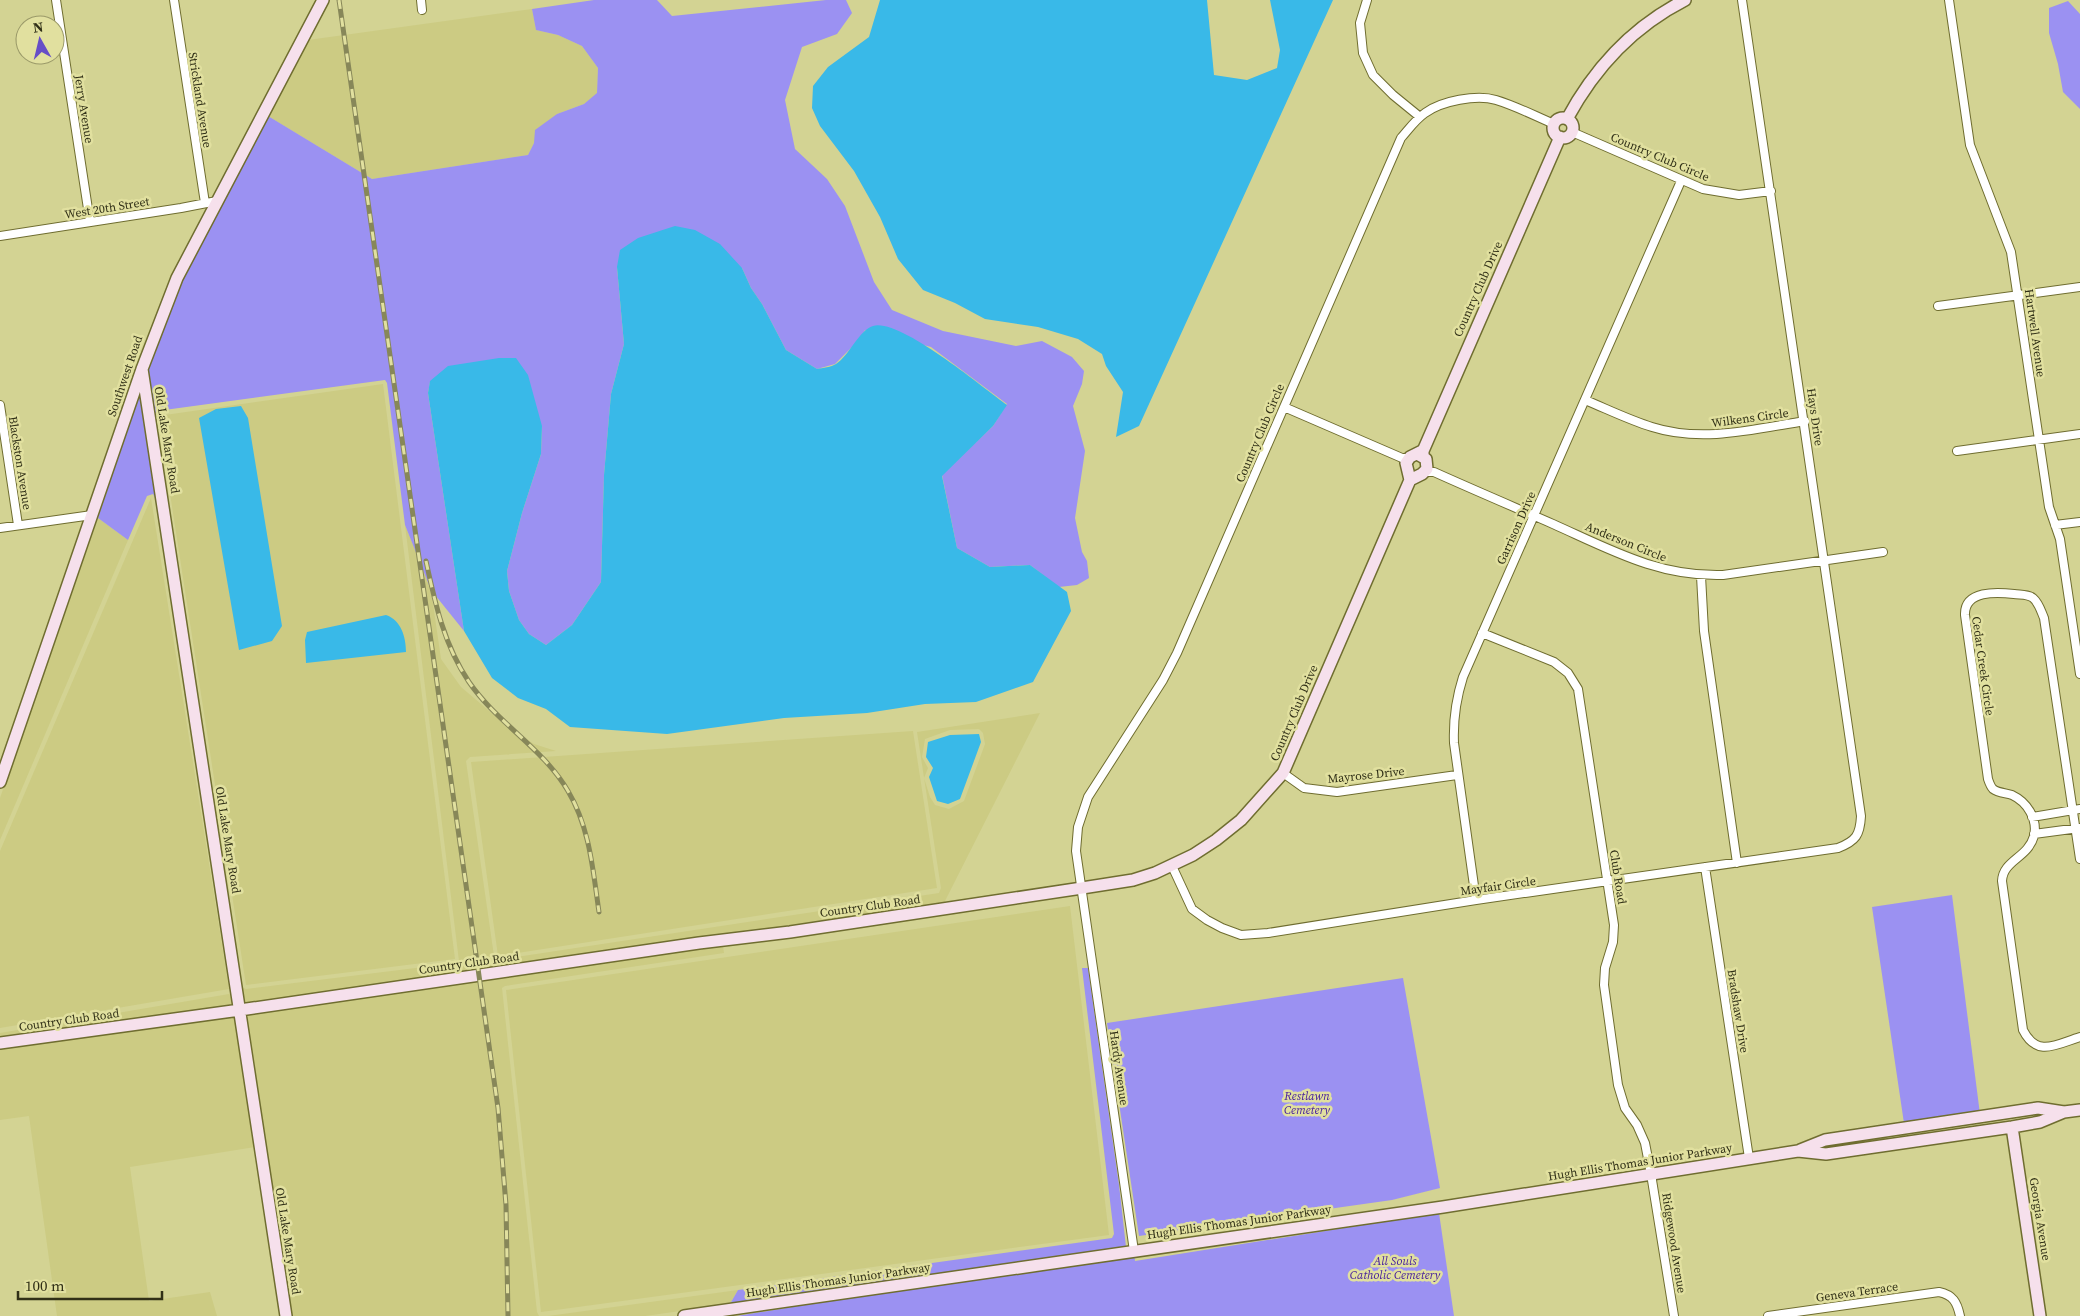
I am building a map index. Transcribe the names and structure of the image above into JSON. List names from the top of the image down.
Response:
{
  "streets": {
    "street": [
      "Strickland Avenue",
      "Jerry Avenue",
      "Country Club Circle",
      "West 20th Street",
      "Country Club Drive",
      "Hartwell Avenue",
      "Southwest Road",
      "Hays Drive",
      "Wilkens Circle",
      "Old Lake Mary Road",
      "Blackston Avenue",
      "Garrison Drive",
      "Anderson Circle",
      "Cedar Creek Circle",
      "Mayrose Drive",
      "Club Road",
      "Mayfair Circle",
      "Country Club Road",
      "Bradshaw Drive",
      "Hardy Avenue",
      "Hugh Ellis Thomas Junior Parkway",
      "Georgia Avenue",
      "Ridgewood Avenue",
      "Geneva Terrace"
    ]
  },
  "crossings": [
    ["Strickland Avenue", "West 20th Street"],
    ["Jerry Avenue", "West 20th Street"],
    ["Country Club Circle", "Country Club Drive"],
    ["Country Club Circle", "Hays Drive"],
    ["Country Club Circle", "Garrison Drive"],
    ["Country Club Circle", "Anderson Circle"],
    ["Country Club Circle", "Hardy Avenue"],
    ["West 20th Street", "Southwest Road"],
    ["Country Club Drive", "Anderson Circle"],
    ["Country Club Drive", "Mayrose Drive"],
    ["Country Club Drive", "Mayfair Circle"],
    ["Country Club Drive", "Country Club Road"],
    ["Country Club Drive", "Hardy Avenue"],
    ["Southwest Road", "Old Lake Mary Road"],
    ["Hays Drive", "Wilkens Circle"],
    ["Hays Drive", "Anderson Circle"],
    ["Hays Drive", "Mayfair Circle"],
    ["Wilkens Circle", "Garrison Drive"],
    ["Old Lake Mary Road", "Country Club Road"],
    ["Garrison Drive", "Anderson Circle"],
    ["Garrison Drive", "Mayrose Drive"],
    ["Garrison Drive", "Club Road"],
    ["Garrison Drive", "Mayfair Circle"],
    ["Club Road", "Mayfair Circle"],
    ["Club Road", "Hugh Ellis Thomas Junior Parkway"],
    ["Club Road", "Ridgewood Avenue"],
    ["Mayfair Circle", "Bradshaw Drive"],
    ["Bradshaw Drive", "Hugh Ellis Thomas Junior Parkway"],
    ["Hardy Avenue", "Hugh Ellis Thomas Junior Parkway"],
    ["Hugh Ellis Thomas Junior Parkway", "Georgia Avenue"],
    ["Hugh Ellis Thomas Junior Parkway", "Ridgewood Avenue"]
  ],
  "parks": ["Restlawn Cemetery", "All Souls Catholic Cemetery"],
  "scale_bar": "100 m",
  "north": "top"
}
